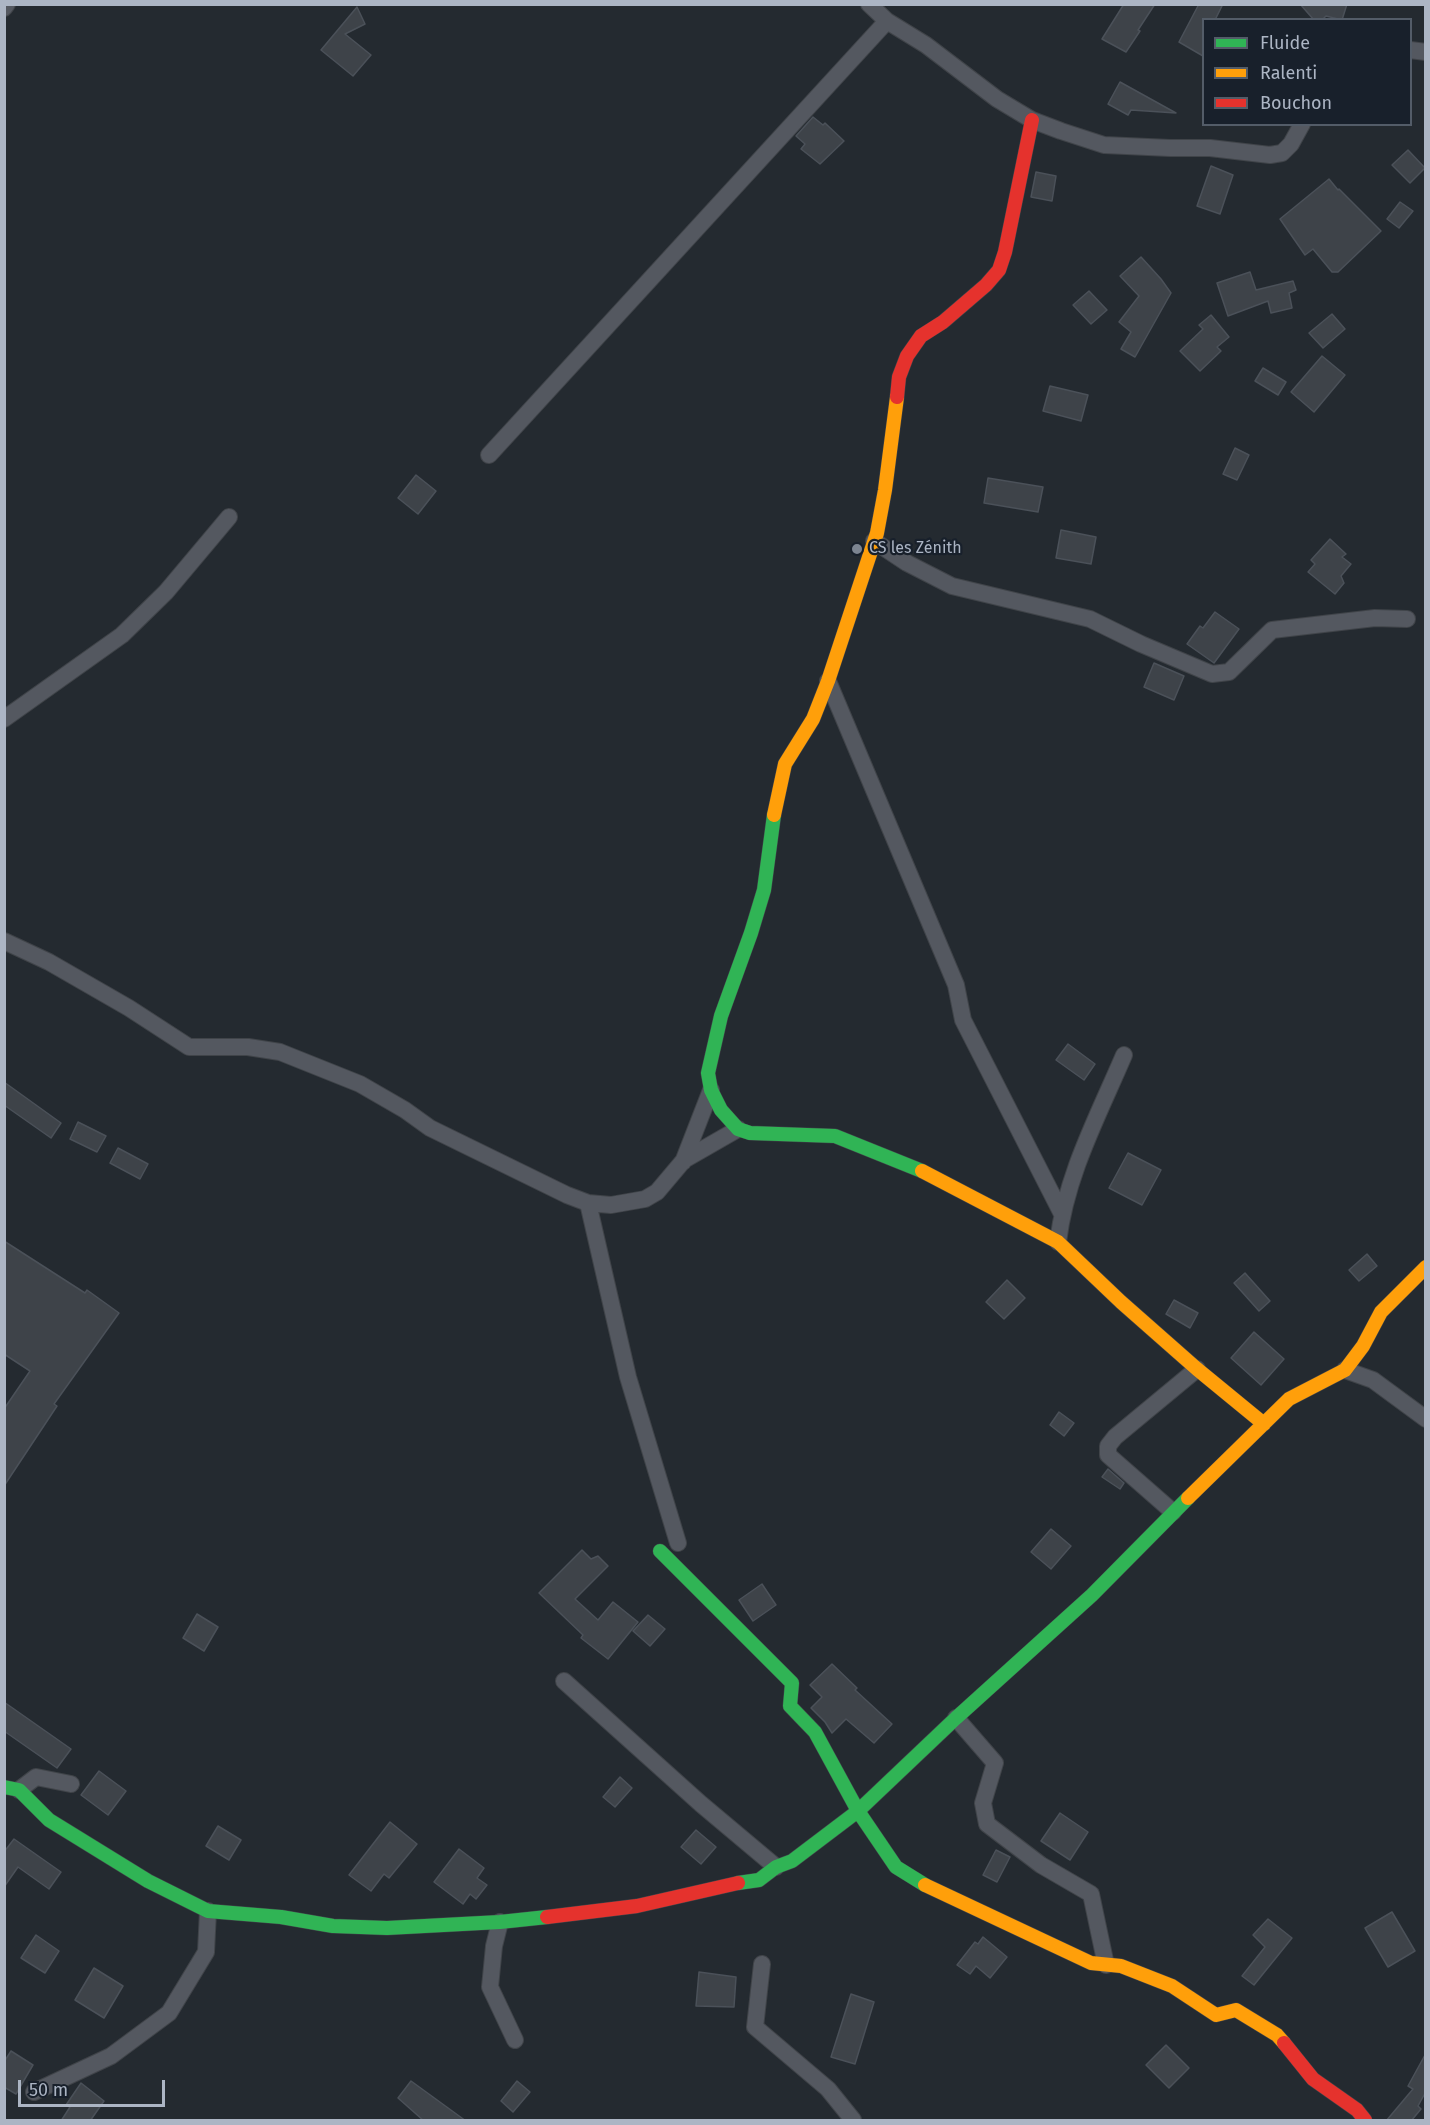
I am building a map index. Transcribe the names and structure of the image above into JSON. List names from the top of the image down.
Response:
{
  "places": ["CS les Zénith"],
  "legend": ["Fluide", "Ralenti", "Bouchon"],
  "scale_bar": "50 m"
}
